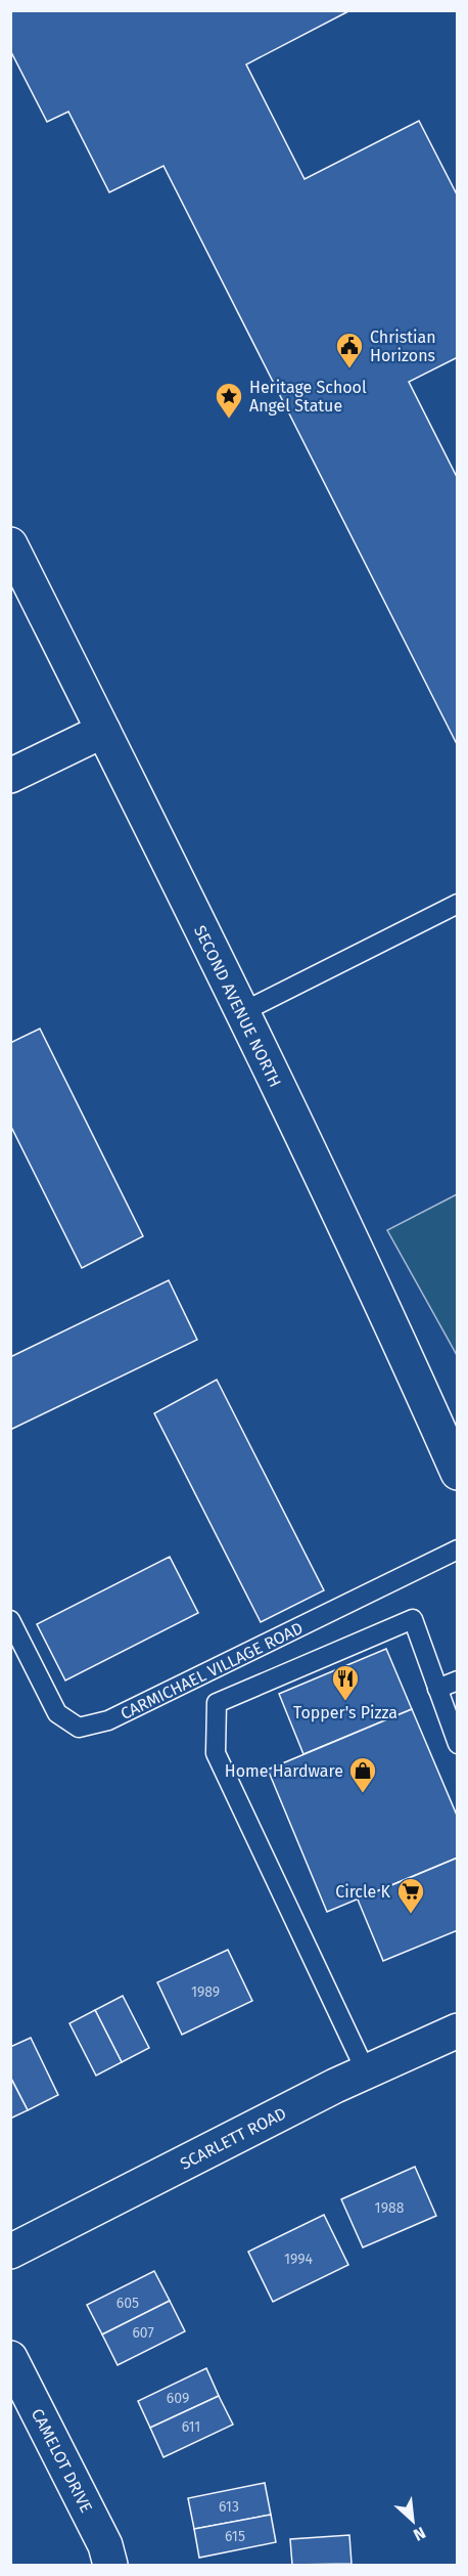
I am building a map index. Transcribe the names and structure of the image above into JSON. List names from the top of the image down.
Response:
{
  "streets": {
    "main road": ["SECOND AVENUE NORTH", "SCARLETT ROAD", "CAMELOT DRIVE"],
    "lane": ["CARMICHAEL VILLAGE ROAD"]
  },
  "places": {
    "public building": ["Christian Horizons"],
    "place": ["Heritage School Angel Statue"],
    "restaurant": ["Topper's Pizza"],
    "shop": ["Home Hardware"],
    "supermarket": ["Circle K"]
  },
  "house_numbers": [
    "1989",
    "1988",
    "1994",
    "605",
    "607",
    "609",
    "611",
    "613",
    "615"
  ],
  "north": "bottom right"
}
